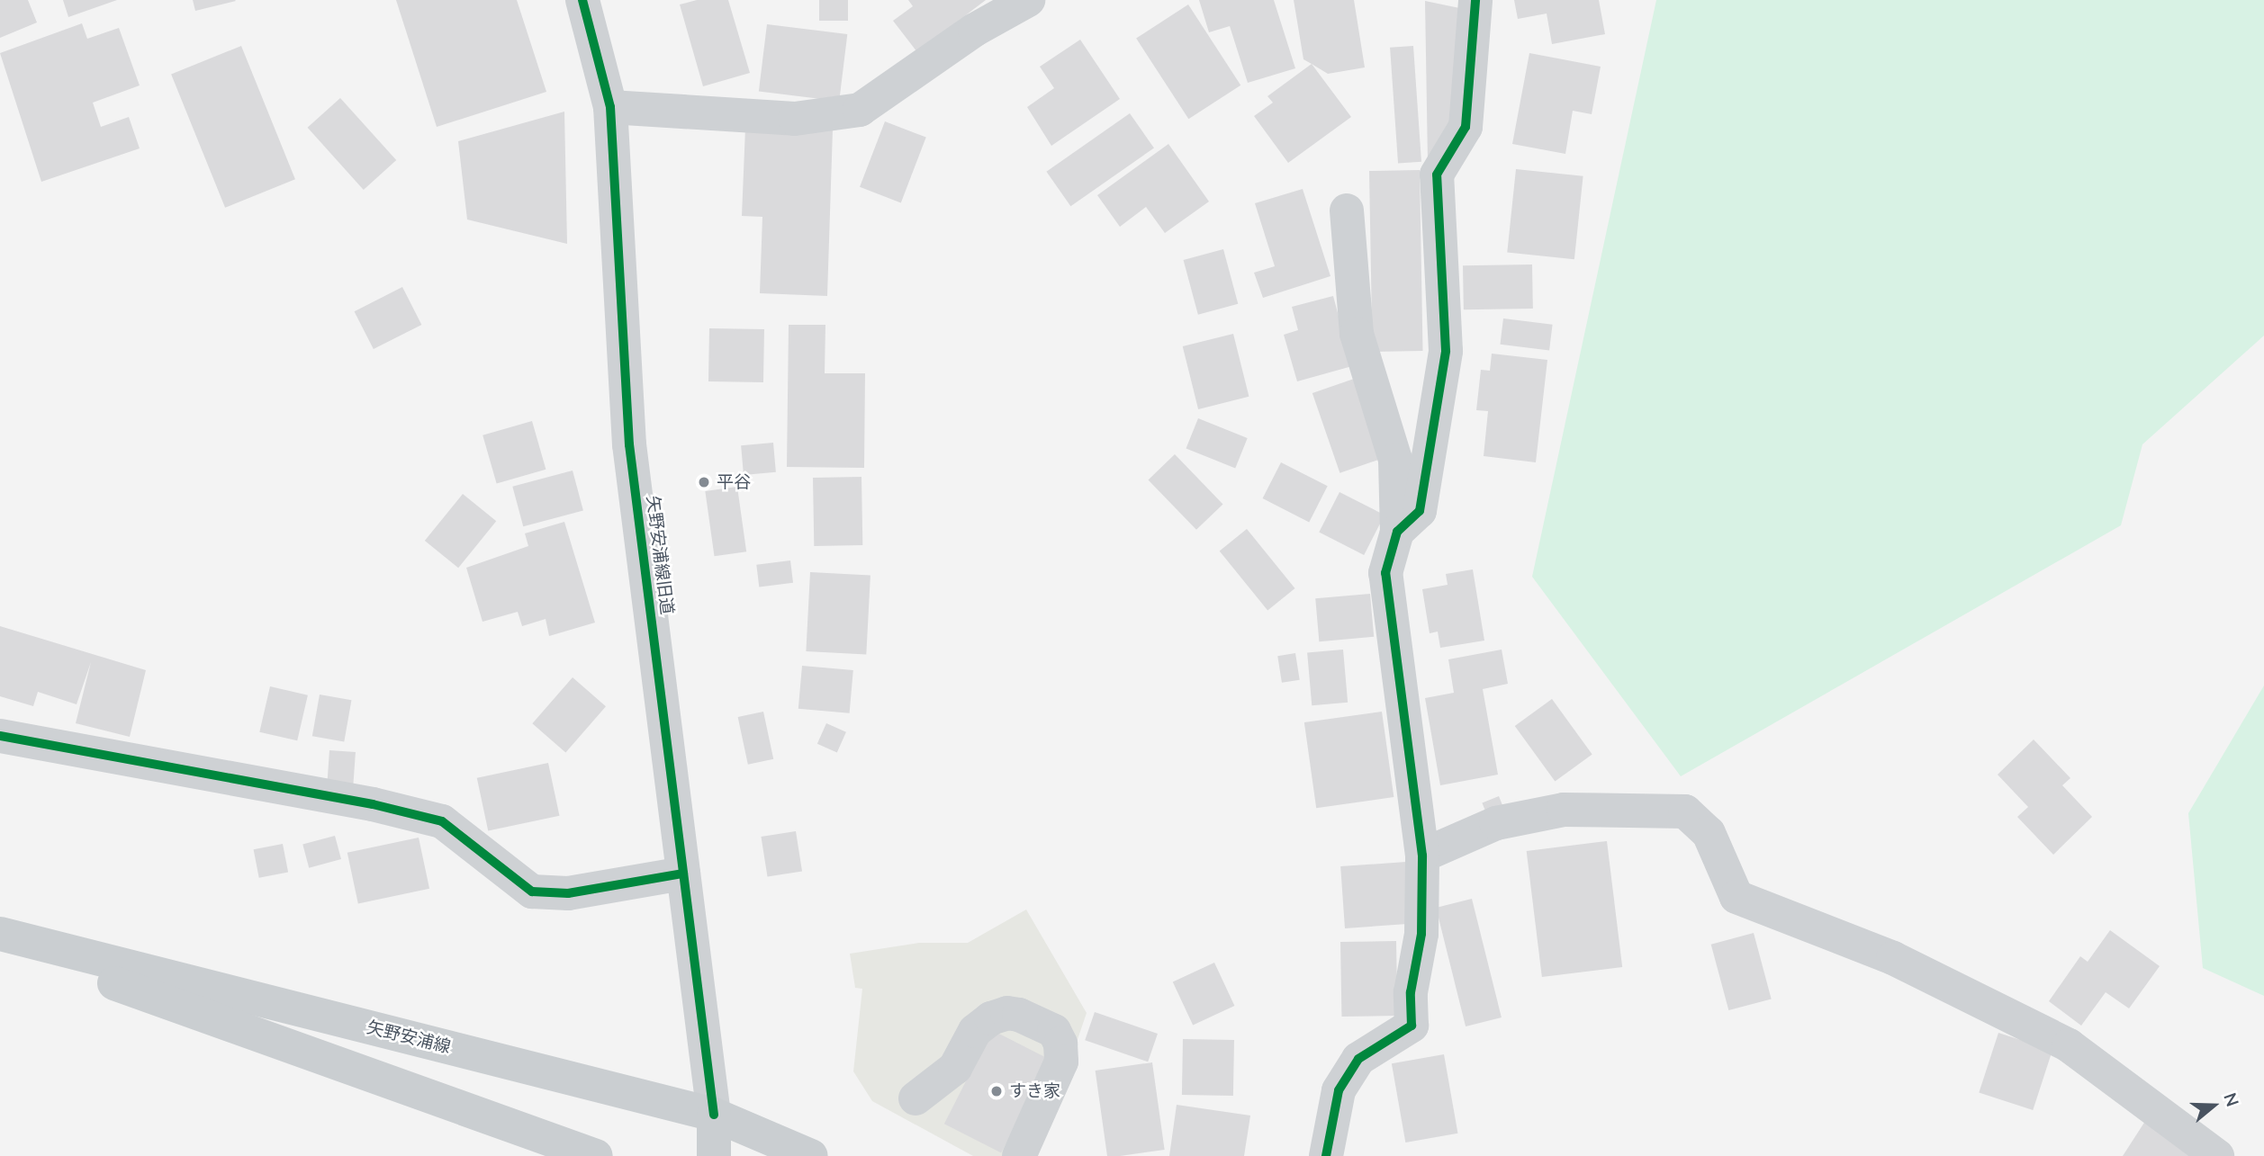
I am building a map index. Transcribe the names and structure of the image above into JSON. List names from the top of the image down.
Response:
{
  "streets": {
    "main road": ["矢野安浦線"],
    "street": ["矢野安浦線旧道"]
  },
  "crossings": [
    ["矢野安浦線旧道", "矢野安浦線"]
  ],
  "places": ["平谷", "すき家"],
  "north": "right"
}
